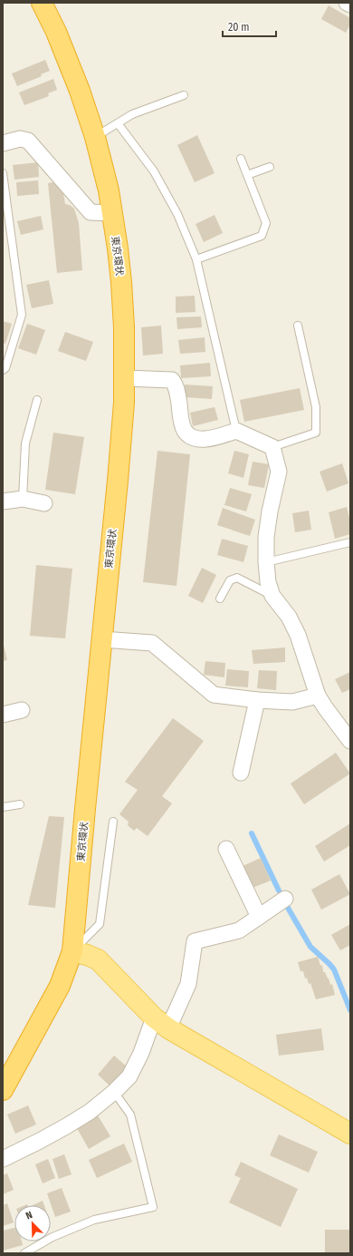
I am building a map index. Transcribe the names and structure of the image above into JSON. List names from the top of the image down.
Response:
{
  "streets": {
    "highway": ["東京環状"]
  },
  "scale_bar": "20 m",
  "north": "top left"
}
